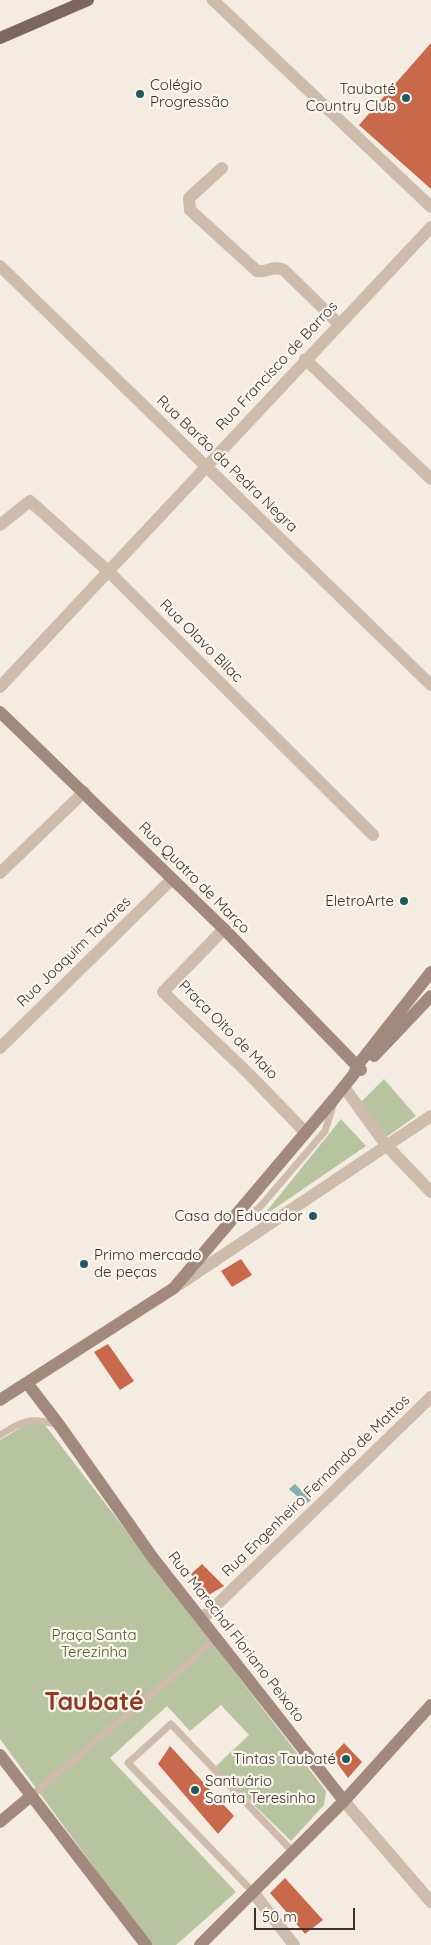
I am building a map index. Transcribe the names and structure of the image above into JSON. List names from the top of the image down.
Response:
{
  "streets": {
    "main road": ["Rua Quatro de Março", "Rua Marechal Floriano Peixoto"],
    "street": [
      "Rua Francisco de Barros",
      "Rua Barão da Pedra Negra",
      "Rua Olavo Bilac",
      "Rua Joaquim Tavares",
      "Praça Oito de Maio",
      "Rua Engenheiro Fernando de Mattos"
    ]
  },
  "crossings": [
    ["Rua Francisco de Barros", "Rua Barão da Pedra Negra"],
    ["Rua Francisco de Barros", "Rua Olavo Bilac"],
    ["Rua Quatro de Março", "Rua Joaquim Tavares"],
    ["Rua Quatro de Março", "Praça Oito de Maio"],
    ["Rua Engenheiro Fernando de Mattos", "Rua Marechal Floriano Peixoto"]
  ],
  "districts": ["Taubaté"],
  "parks": ["Praça Santa Terezinha"],
  "places": [
    "Colégio Progressão",
    "Taubaté Country Club",
    "EletroArte",
    "Casa do Educador",
    "Primo mercado de peças",
    "Tintas Taubaté",
    "Santuário Santa Teresinha"
  ],
  "scale_bar": "50 m"
}
